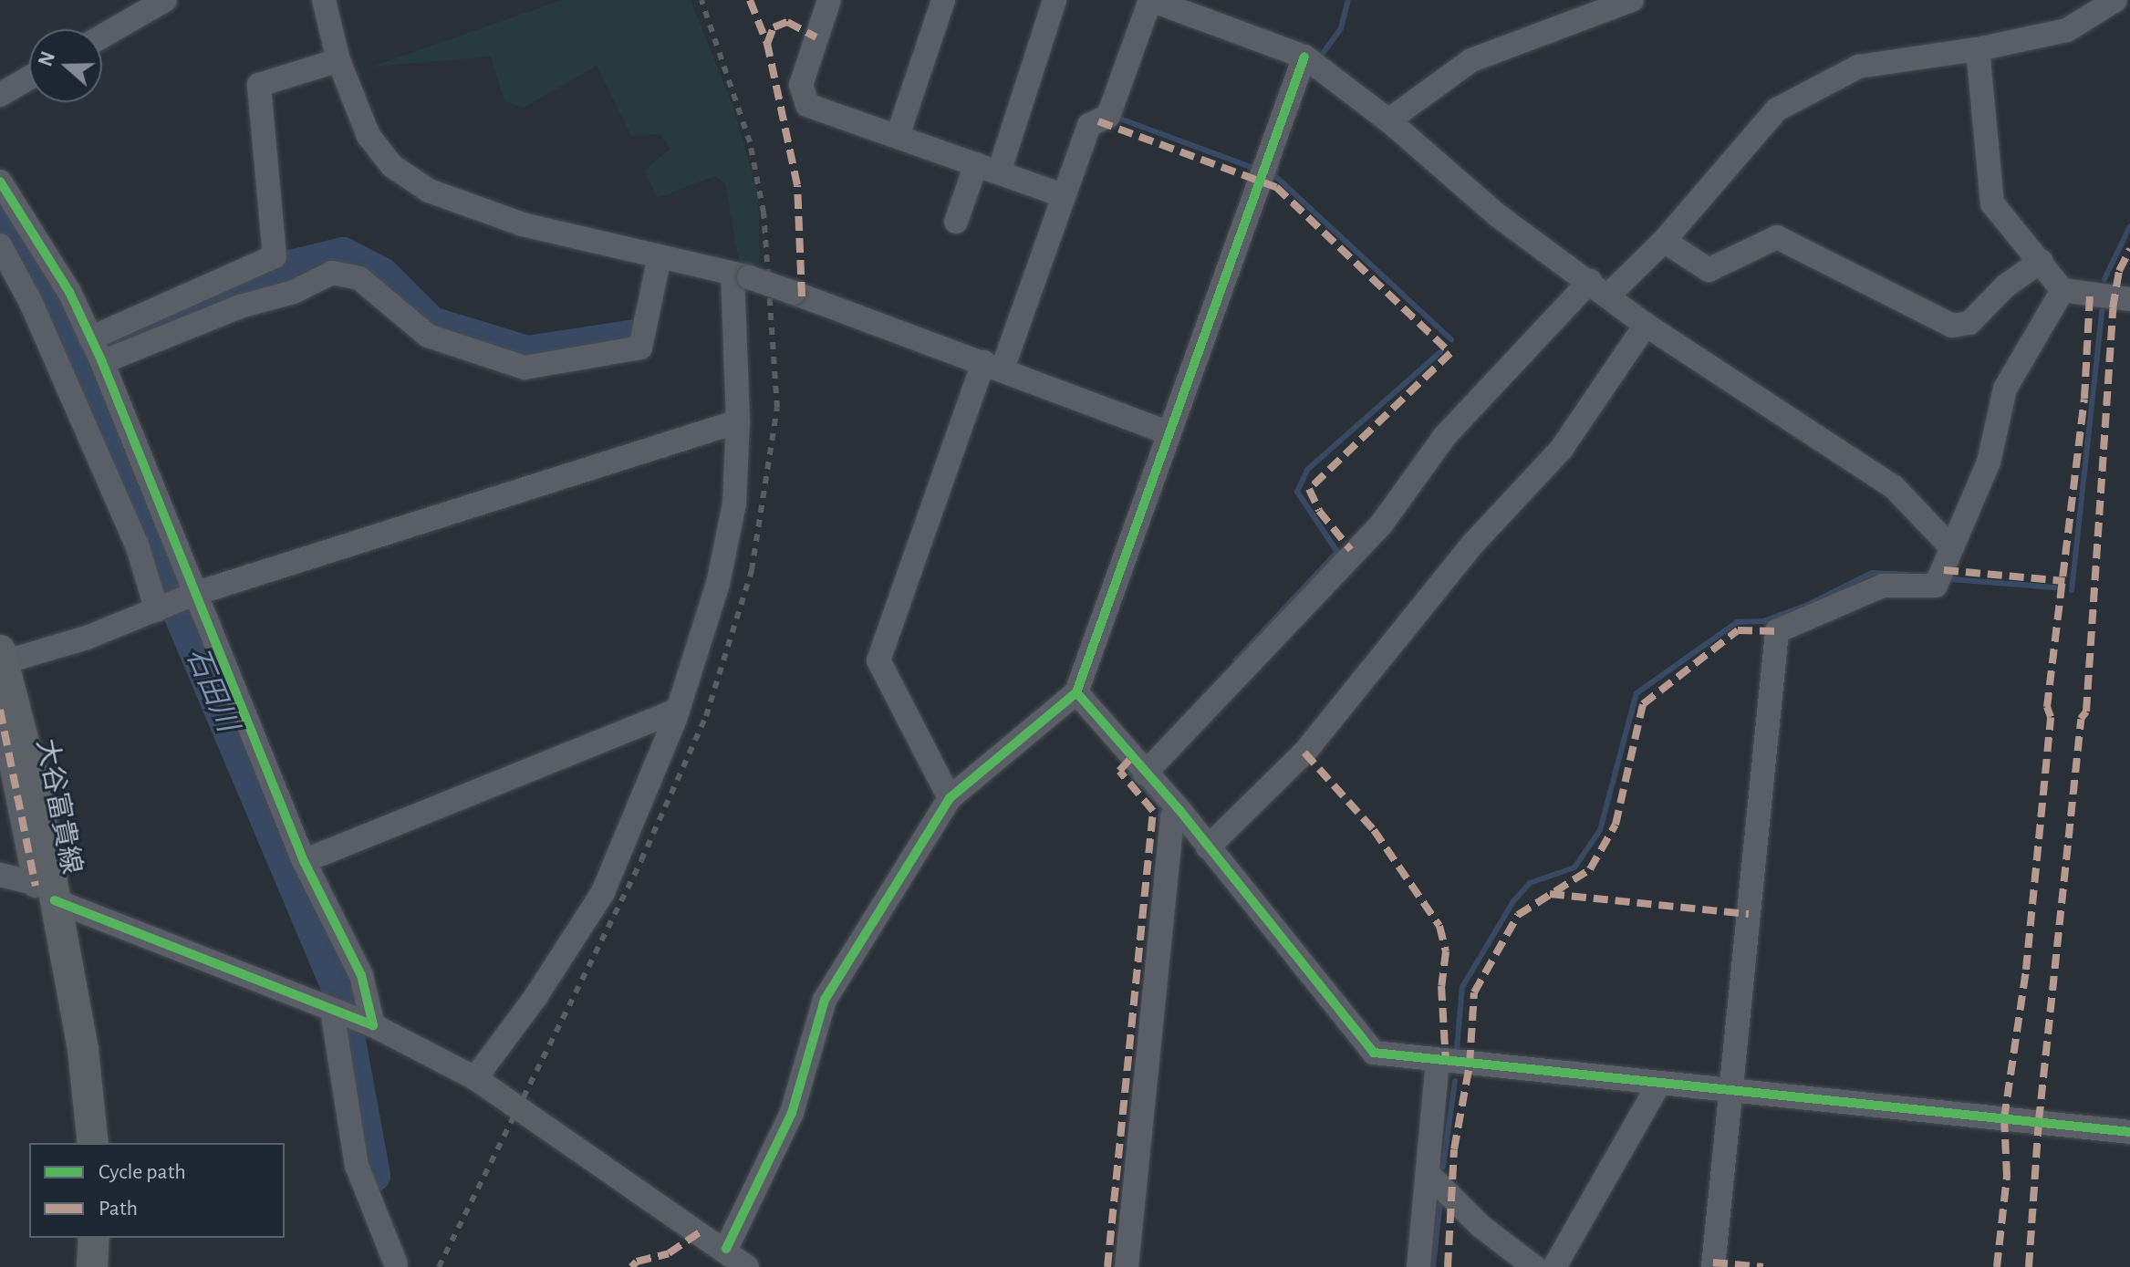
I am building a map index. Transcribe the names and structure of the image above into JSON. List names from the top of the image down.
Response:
{
  "streets": {
    "main road": ["大谷富貴線"]
  },
  "water": ["石田川"],
  "legend": ["Cycle path", "Path"],
  "north": "left"
}
